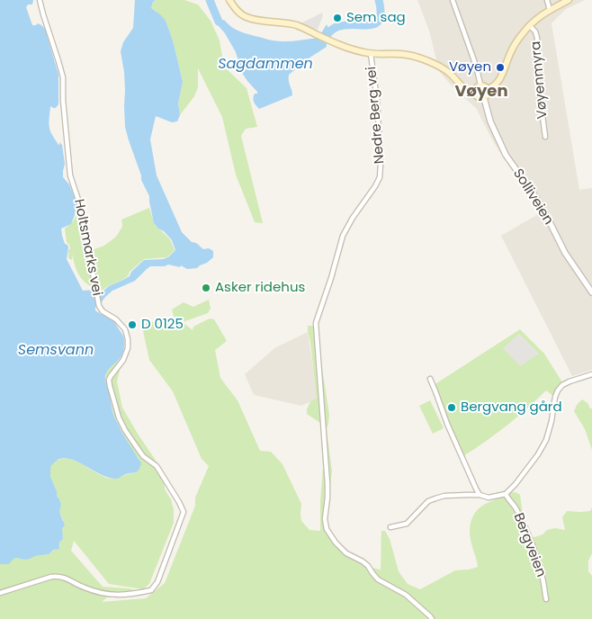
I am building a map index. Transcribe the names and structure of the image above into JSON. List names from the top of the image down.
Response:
{
  "streets": {
    "street": [
      "Vøyenmyra",
      "Nedre Berg vei",
      "Solliveien",
      "Holtsmarks vei",
      "Bergveien"
    ]
  },
  "districts": ["Vøyen"],
  "water": ["Sagdammen", "Semsvann"],
  "places": [
    "Sem sag",
    "Vøyen",
    "Asker ridehus",
    "D 0125",
    "Bergvang gård"
  ]
}
